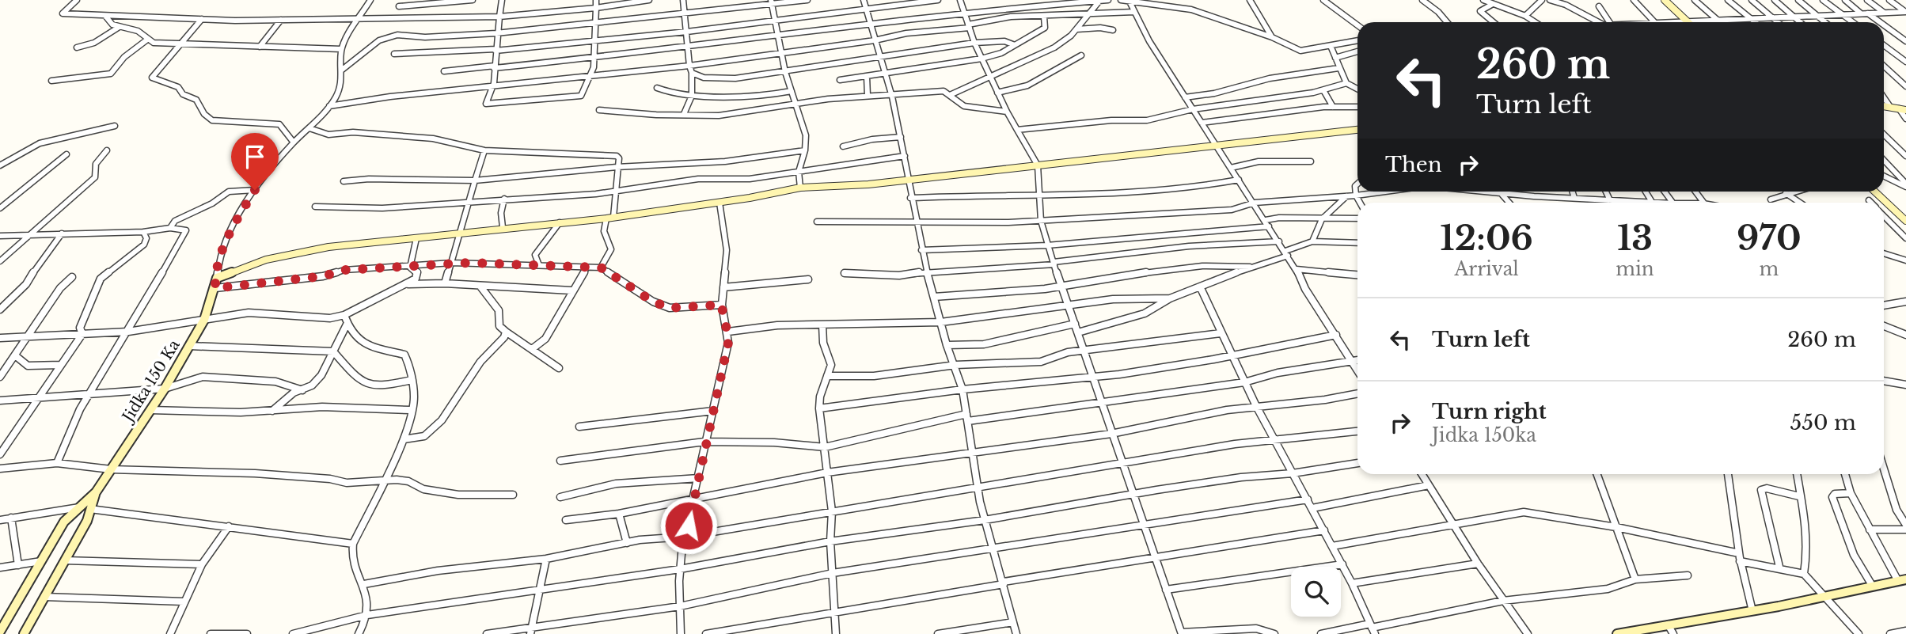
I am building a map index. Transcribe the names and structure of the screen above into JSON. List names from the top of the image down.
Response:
{
  "streets": {
    "street": ["Jidka 150 Ka"]
  },
  "page": {
    "turn": ["260 m", "Turn left"],
    "then": "Then",
    "eta": [
      "12:06",
      "Arrival",
      "13",
      "min",
      "970",
      "m"
    ],
    "list": [
      {
        "name": "Turn left",
        "value": "260 m"
      },
      {
        "name": "Turn right",
        "note": "Jidka 150ka",
        "value": "550 m"
      }
    ]
  }
}
